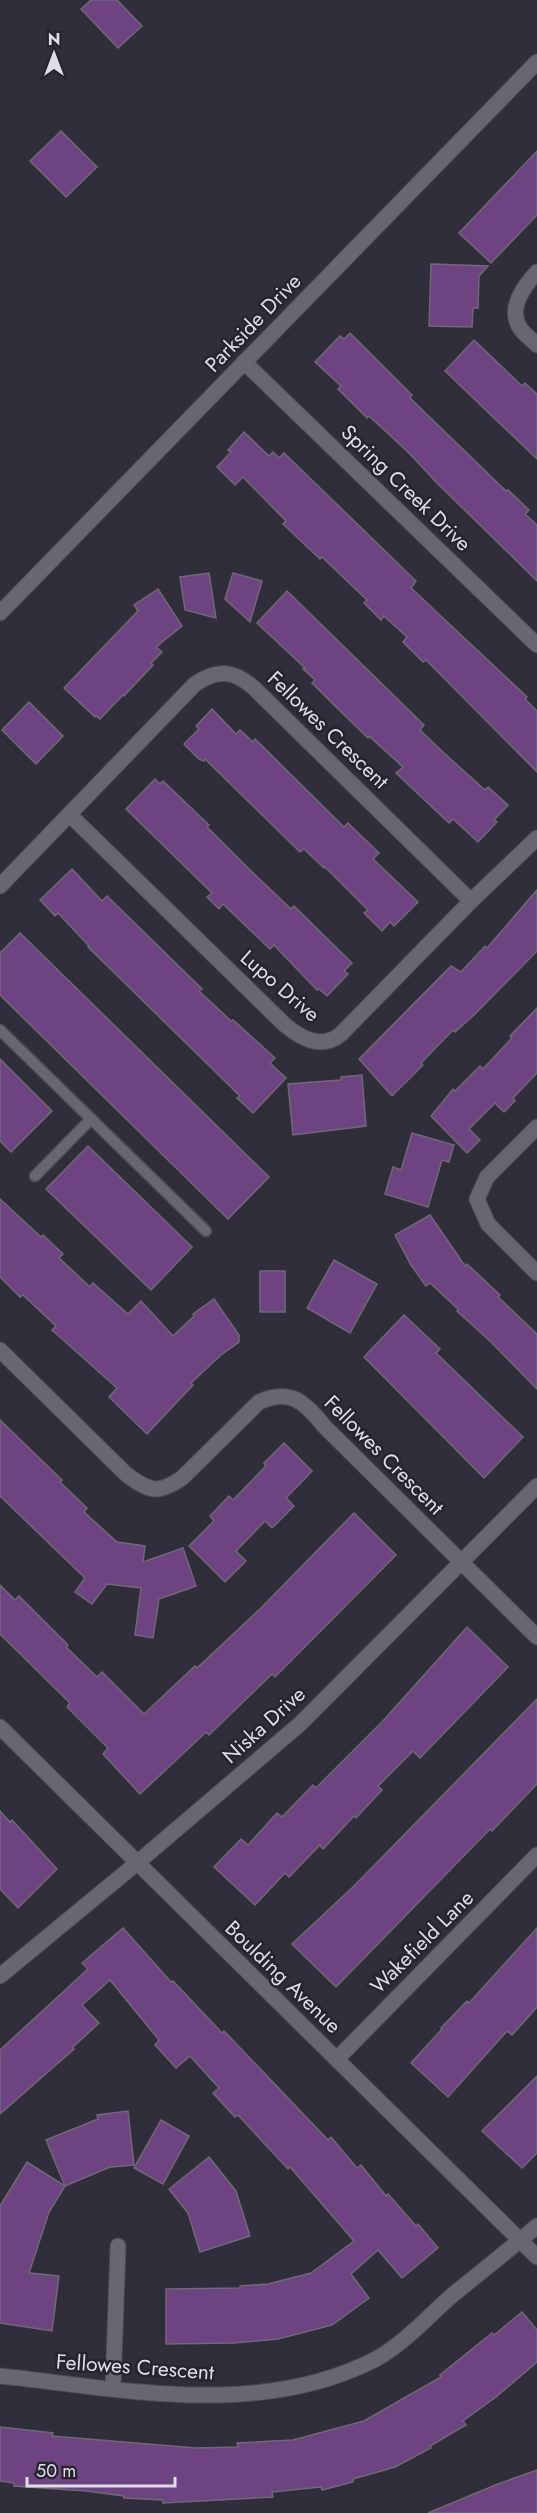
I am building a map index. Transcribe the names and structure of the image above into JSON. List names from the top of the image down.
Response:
{
  "streets": {
    "street": [
      "Parkside Drive",
      "Spring Creek Drive",
      "Fellowes Crescent",
      "Lupo Drive",
      "Niska Drive",
      "Wakefield Lane",
      "Boulding Avenue"
    ]
  },
  "crossings": [
    ["Parkside Drive", "Spring Creek Drive"],
    ["Fellowes Crescent", "Lupo Drive"],
    ["Fellowes Crescent", "Niska Drive"],
    ["Fellowes Crescent", "Boulding Avenue"],
    ["Niska Drive", "Boulding Avenue"],
    ["Wakefield Lane", "Boulding Avenue"]
  ],
  "scale_bar": "50 m",
  "north": "top"
}
